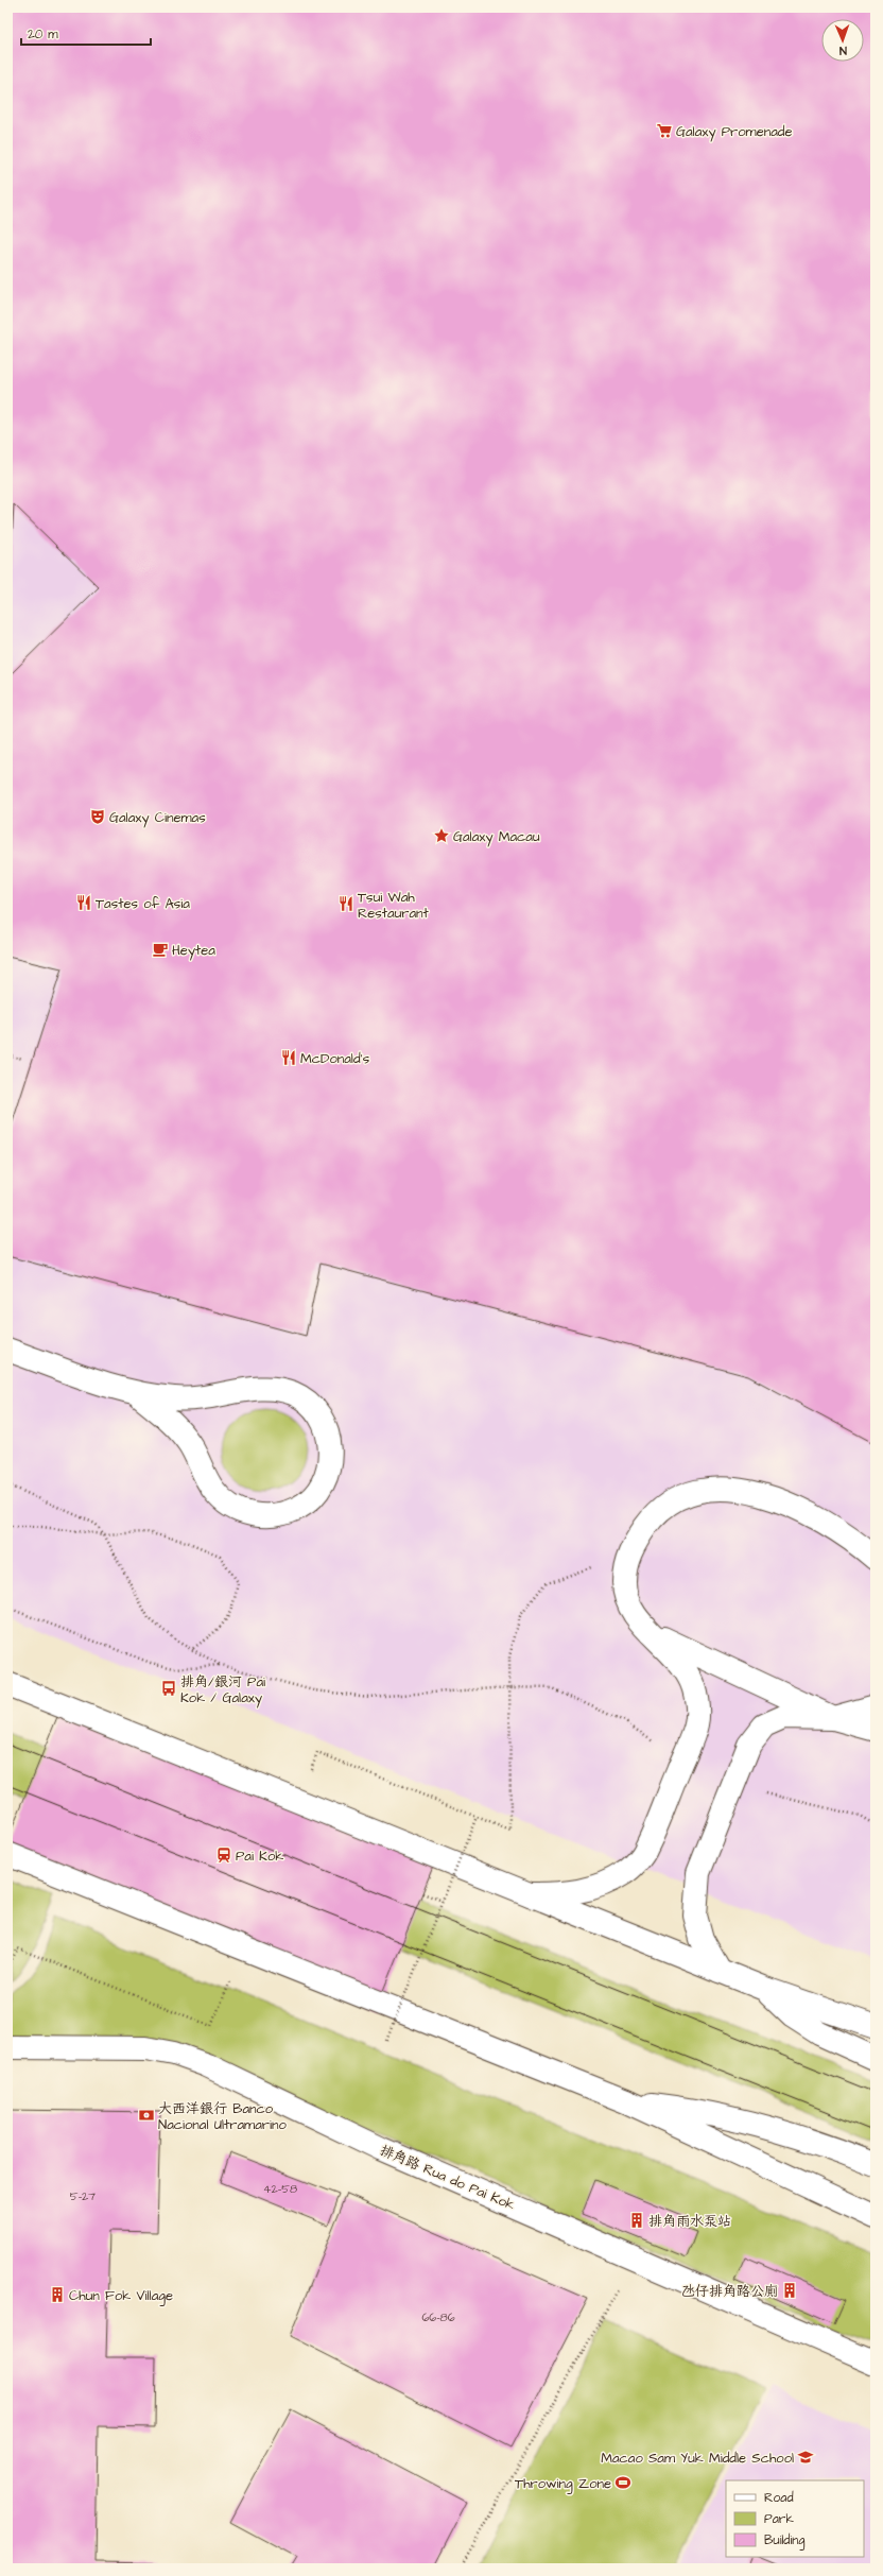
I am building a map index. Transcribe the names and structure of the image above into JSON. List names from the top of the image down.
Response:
{
  "streets": {
    "main road": ["排角路 Rua do Pai Kok"]
  },
  "places": {
    "supermarket": ["Galaxy Promenade"],
    "theatre": ["Galaxy Cinemas"],
    "place": ["Galaxy Macau"],
    "restaurant": ["Tastes of Asia", "Tsui Wah Restaurant", "McDonald's"],
    "cafe": ["Heytea"],
    "bus stop": ["排角/銀河 Pai Kok / Galaxy"],
    "station": ["Pai Kok"],
    "bank": ["大西洋銀行 Banco Nacional Ultramarino"],
    "building": ["排角雨水泵站", "氹仔排角路公廁", "Chun Fok Village"],
    "school or university": ["Macao Sam Yuk Middle School"],
    "sports": ["Throwing Zone"]
  },
  "house_numbers": ["42-58", "5-27", "66-86"],
  "legend": ["Road", "Park", "Building"],
  "scale_bar": "20 m",
  "north": "bottom"
}
